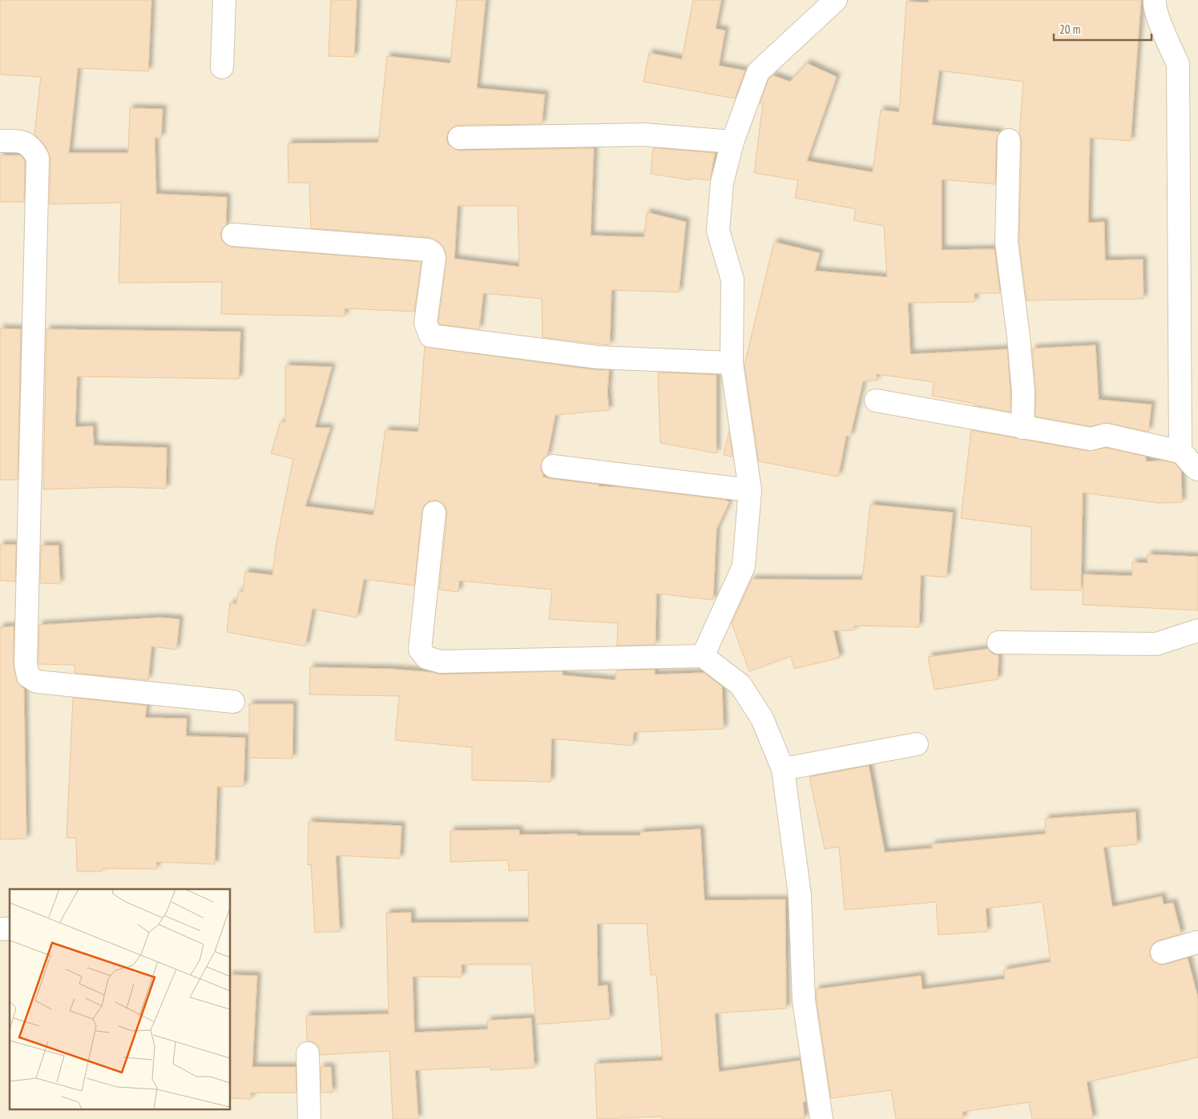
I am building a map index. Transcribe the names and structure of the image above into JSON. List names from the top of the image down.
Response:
{
  "scale_bar": "20 m"
}
